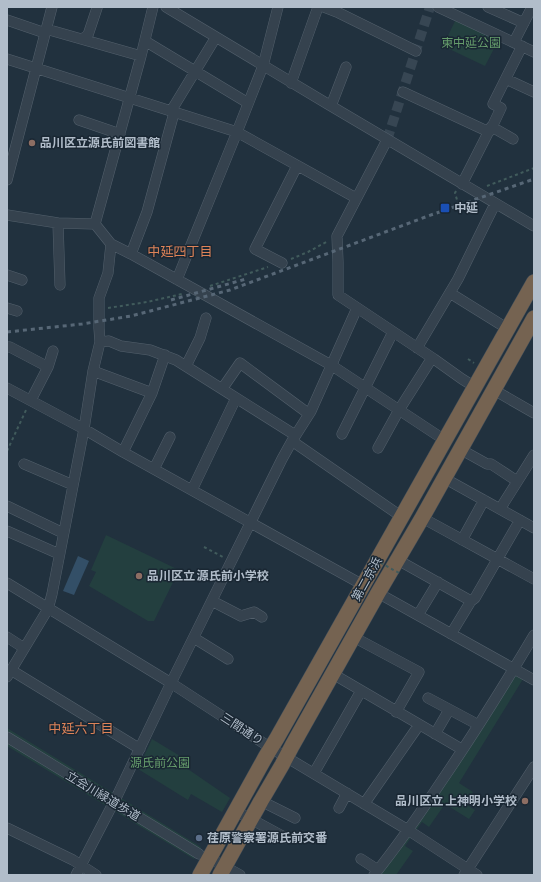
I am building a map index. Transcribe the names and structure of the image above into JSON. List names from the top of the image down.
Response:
{
  "streets": {
    "highway": ["第二京浜"],
    "street": ["三間通り", "立会川緑道歩道"]
  },
  "crossings": [
    ["第二京浜", "三間通り"],
    ["第二京浜", "立会川緑道歩道"]
  ],
  "districts": ["中延四丁目", "中延六丁目"],
  "parks": ["東中延公園", "源氏前公園"],
  "places": {
    "other": [
      "品川区立源氏前図書館",
      "品川区立 源氏前小学校",
      "品川区立 上神明小学校",
      "荏原警察署源氏前交番"
    ],
    "transit": ["中延"]
  }
}
